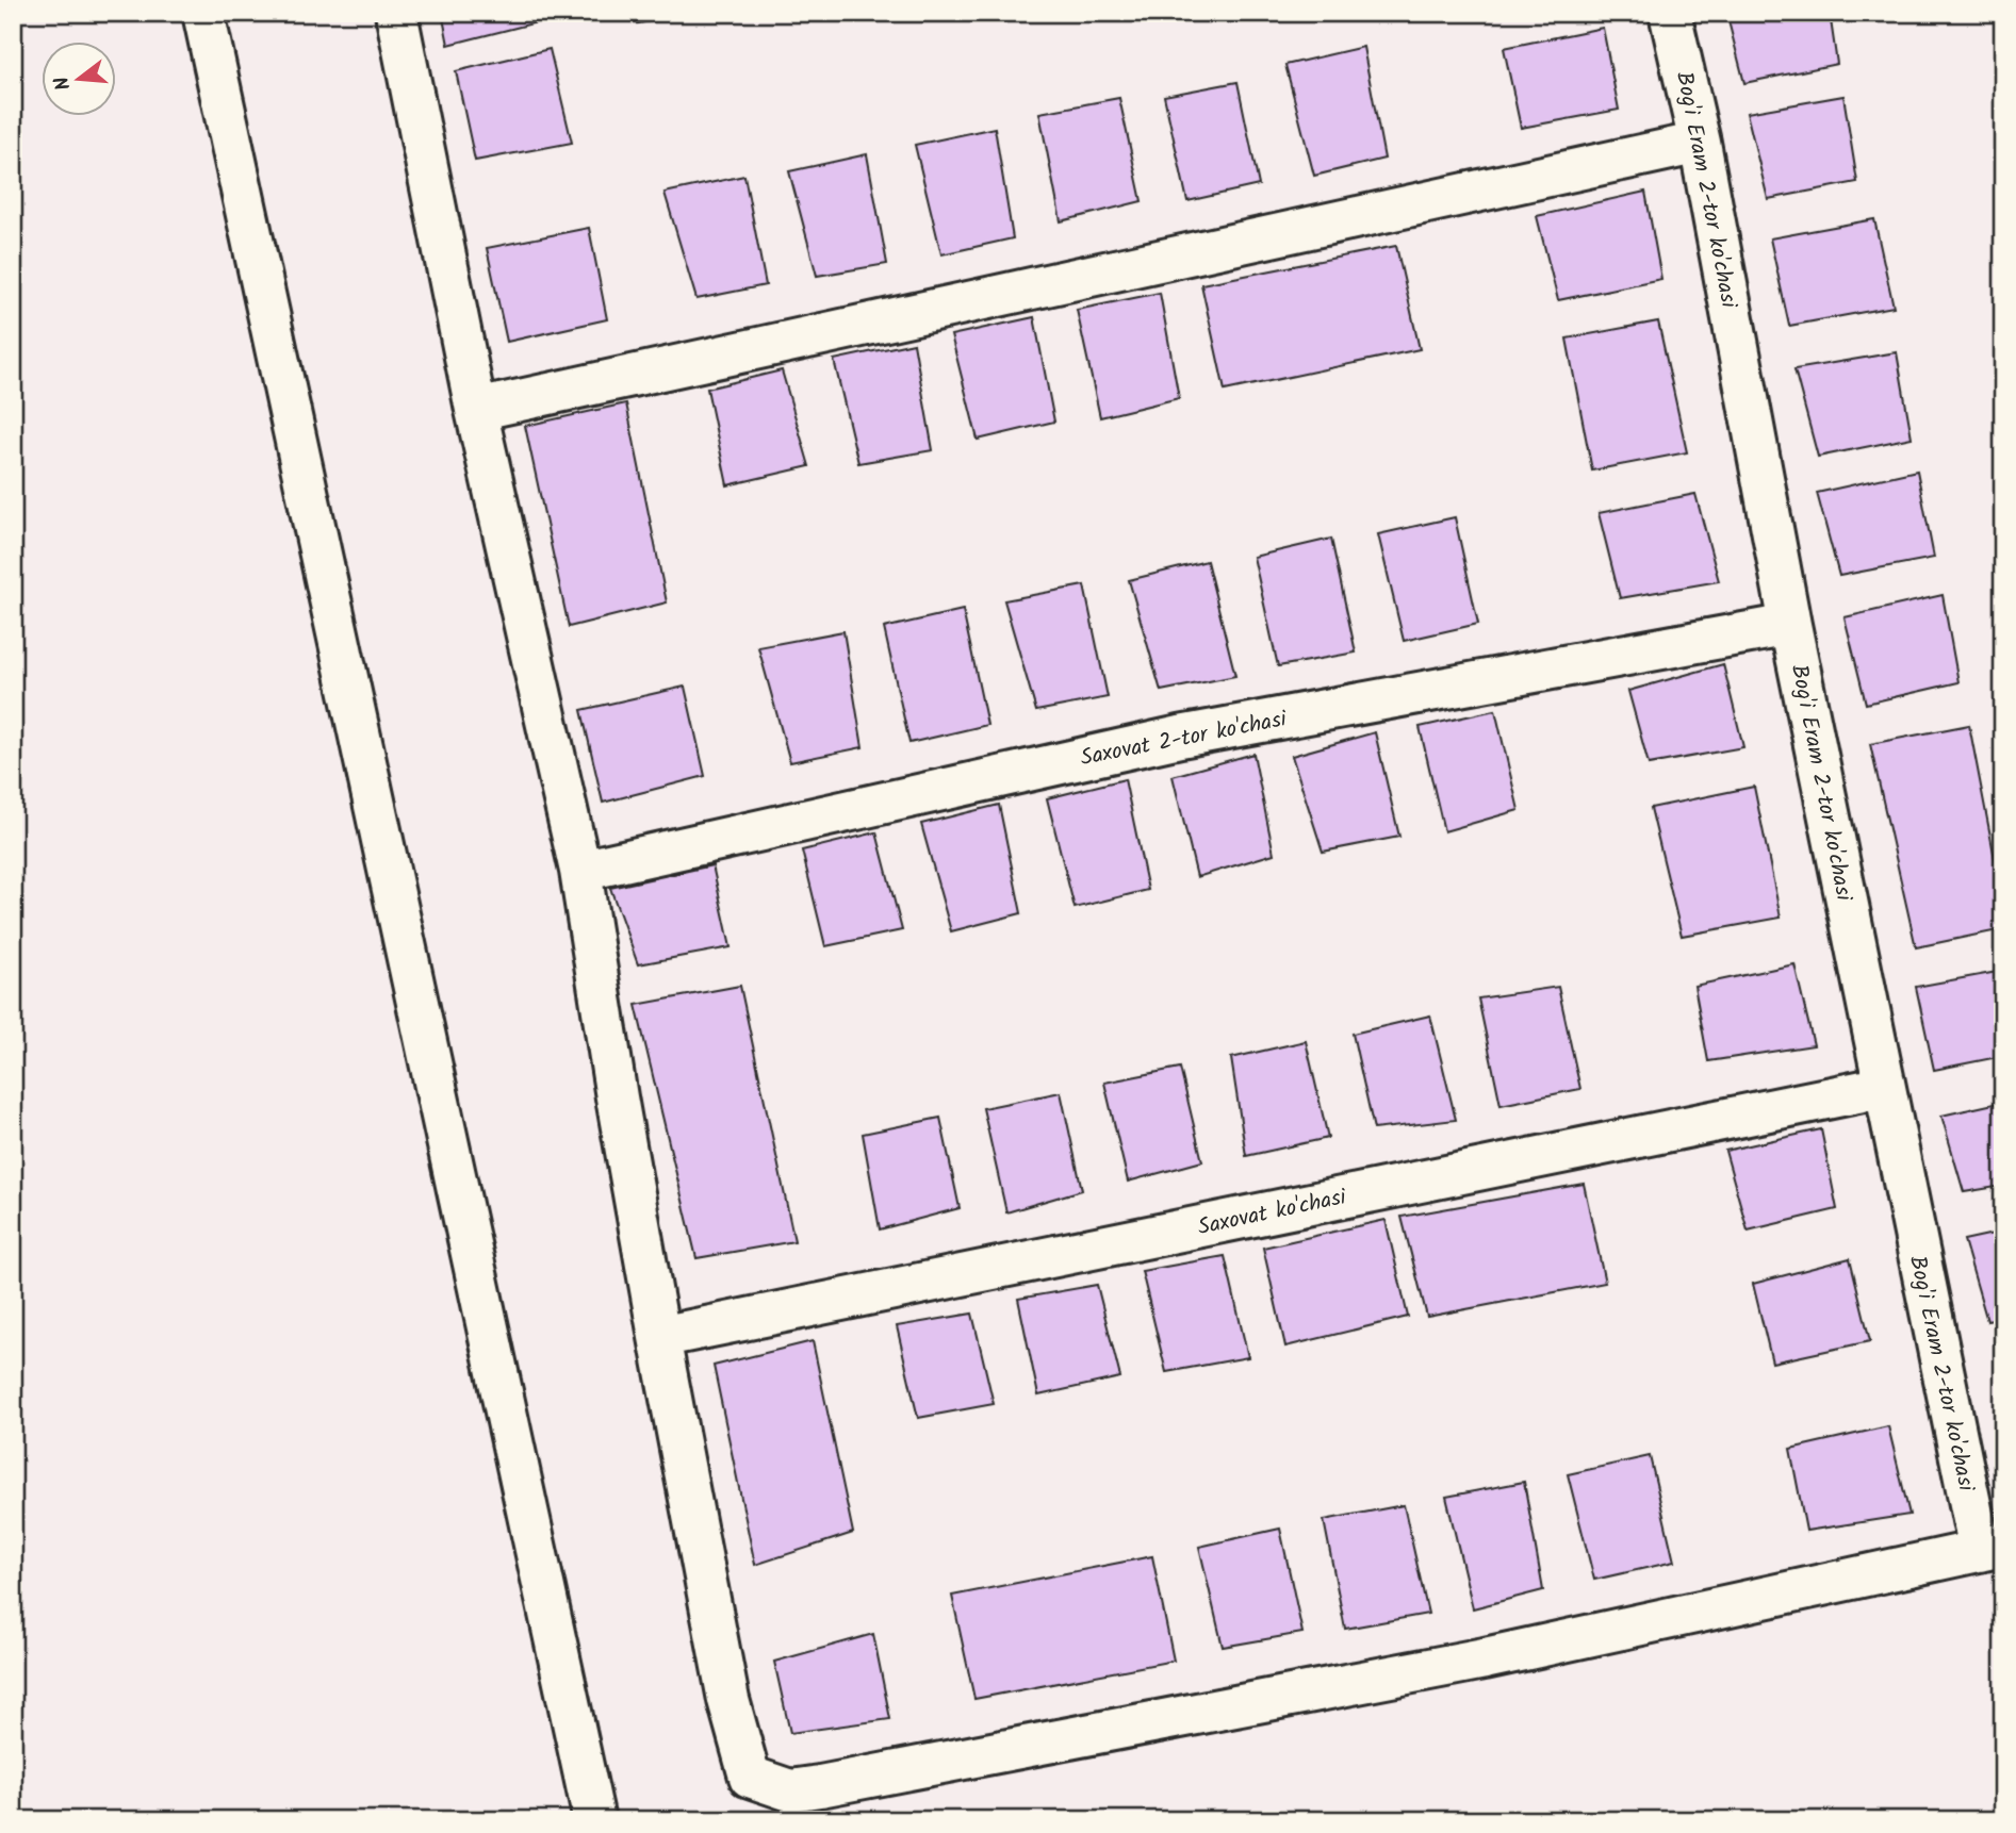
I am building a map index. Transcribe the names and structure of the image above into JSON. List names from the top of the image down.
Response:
{
  "streets": {
    "street": ["Bog'i Eram 2-tor ko'chasi", "Saxovat 2-tor ko'chasi", "Saxovat ko'chasi"]
  },
  "crossings": [
    ["Bog'i Eram 2-tor ko'chasi", "Saxovat 2-tor ko'chasi"],
    ["Bog'i Eram 2-tor ko'chasi", "Saxovat ko'chasi"]
  ],
  "north": "left"
}
